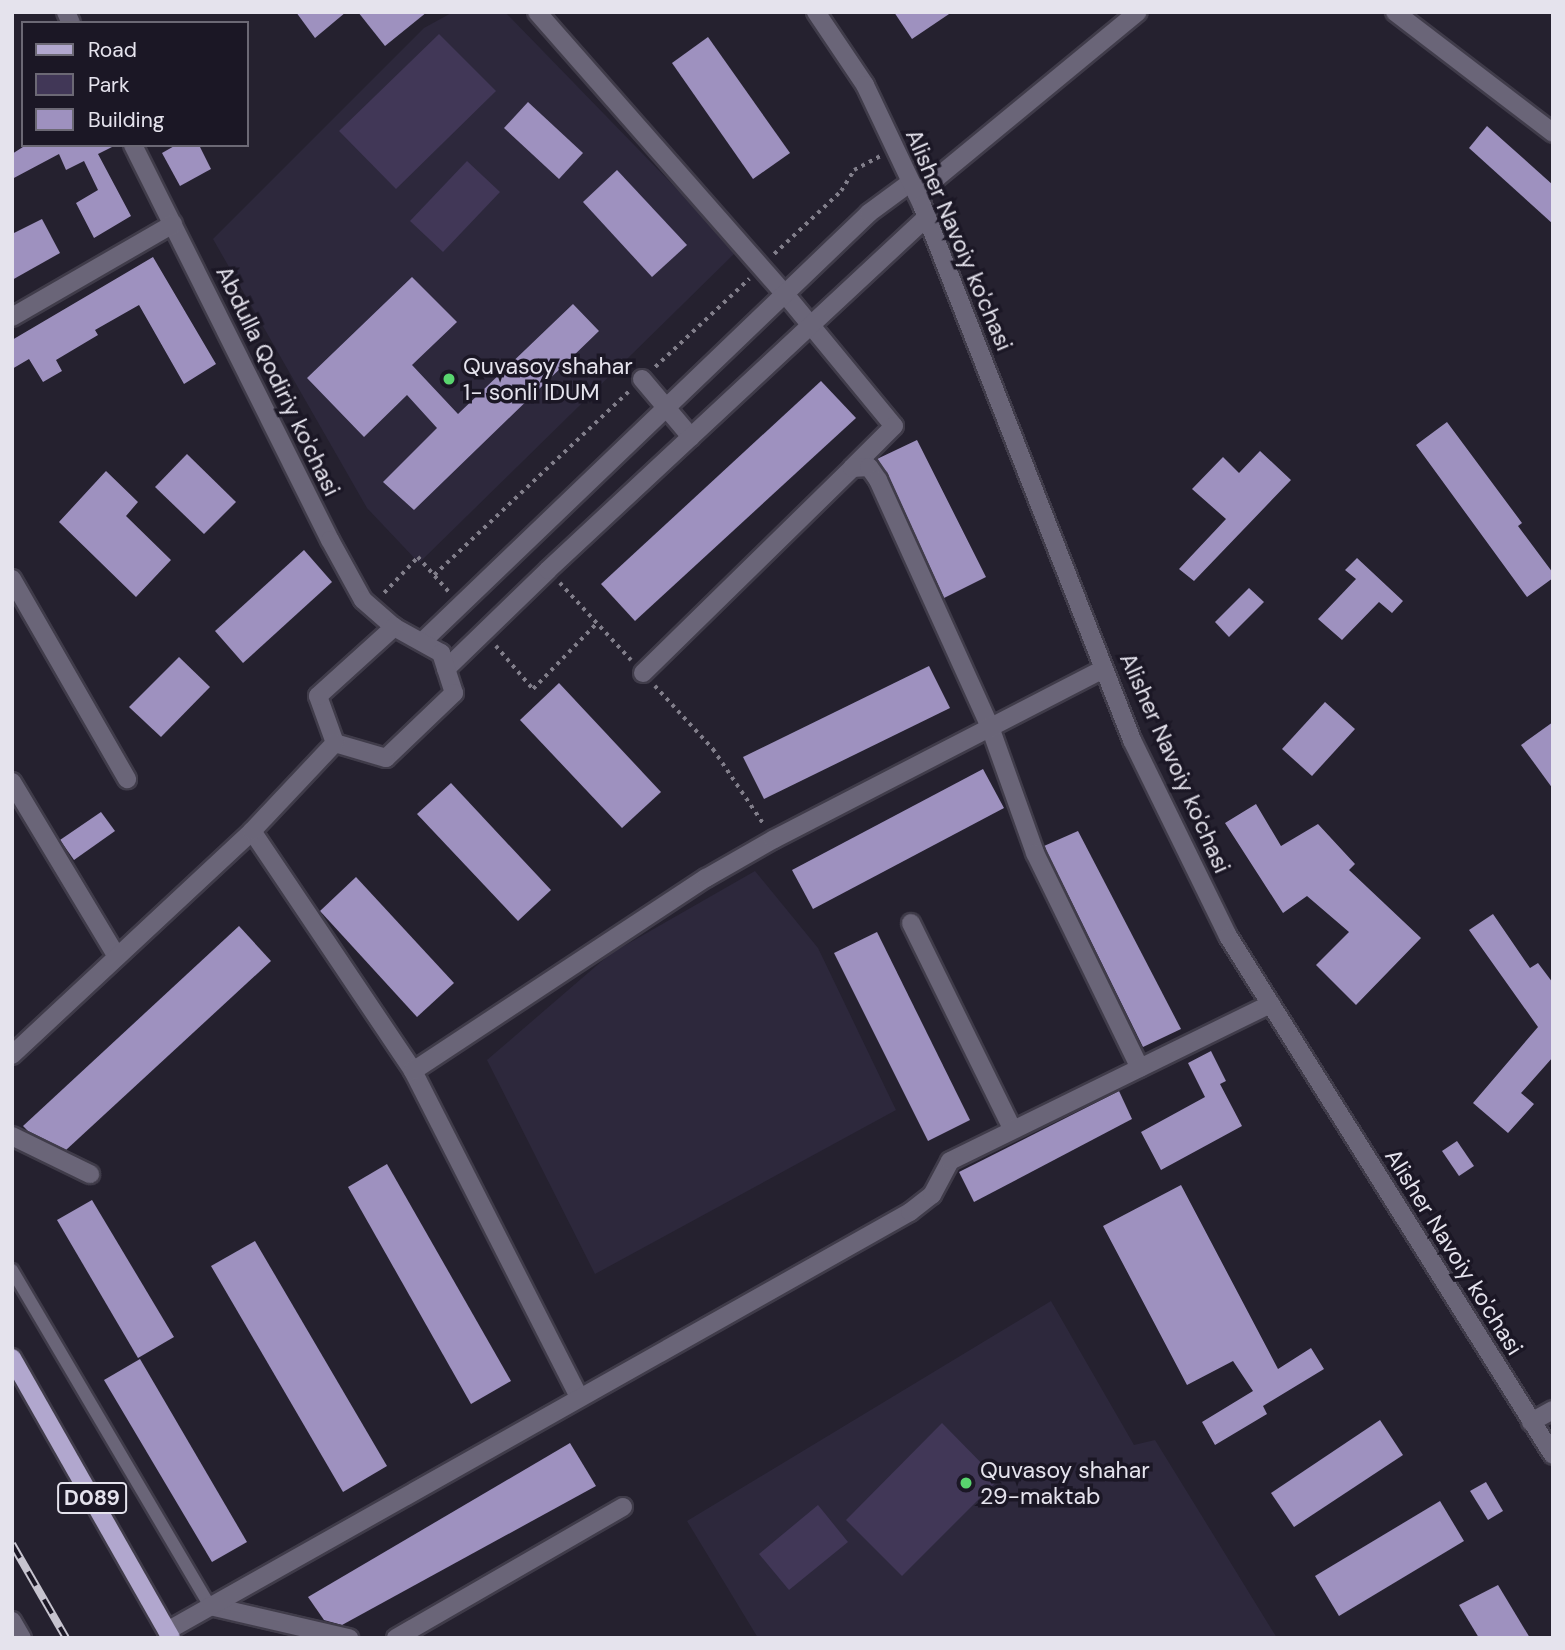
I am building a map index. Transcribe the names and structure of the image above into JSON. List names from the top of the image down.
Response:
{
  "streets": {
    "main road": ["D089"],
    "street": ["Alisher Navoiy ko'chasi", "Abdulla Qodiriy ko'chasi"]
  },
  "places": ["Quvasoy shahar 1- sonli IDUM", "Quvasoy shahar 29-maktab"],
  "legend": ["Road", "Park", "Building"]
}
